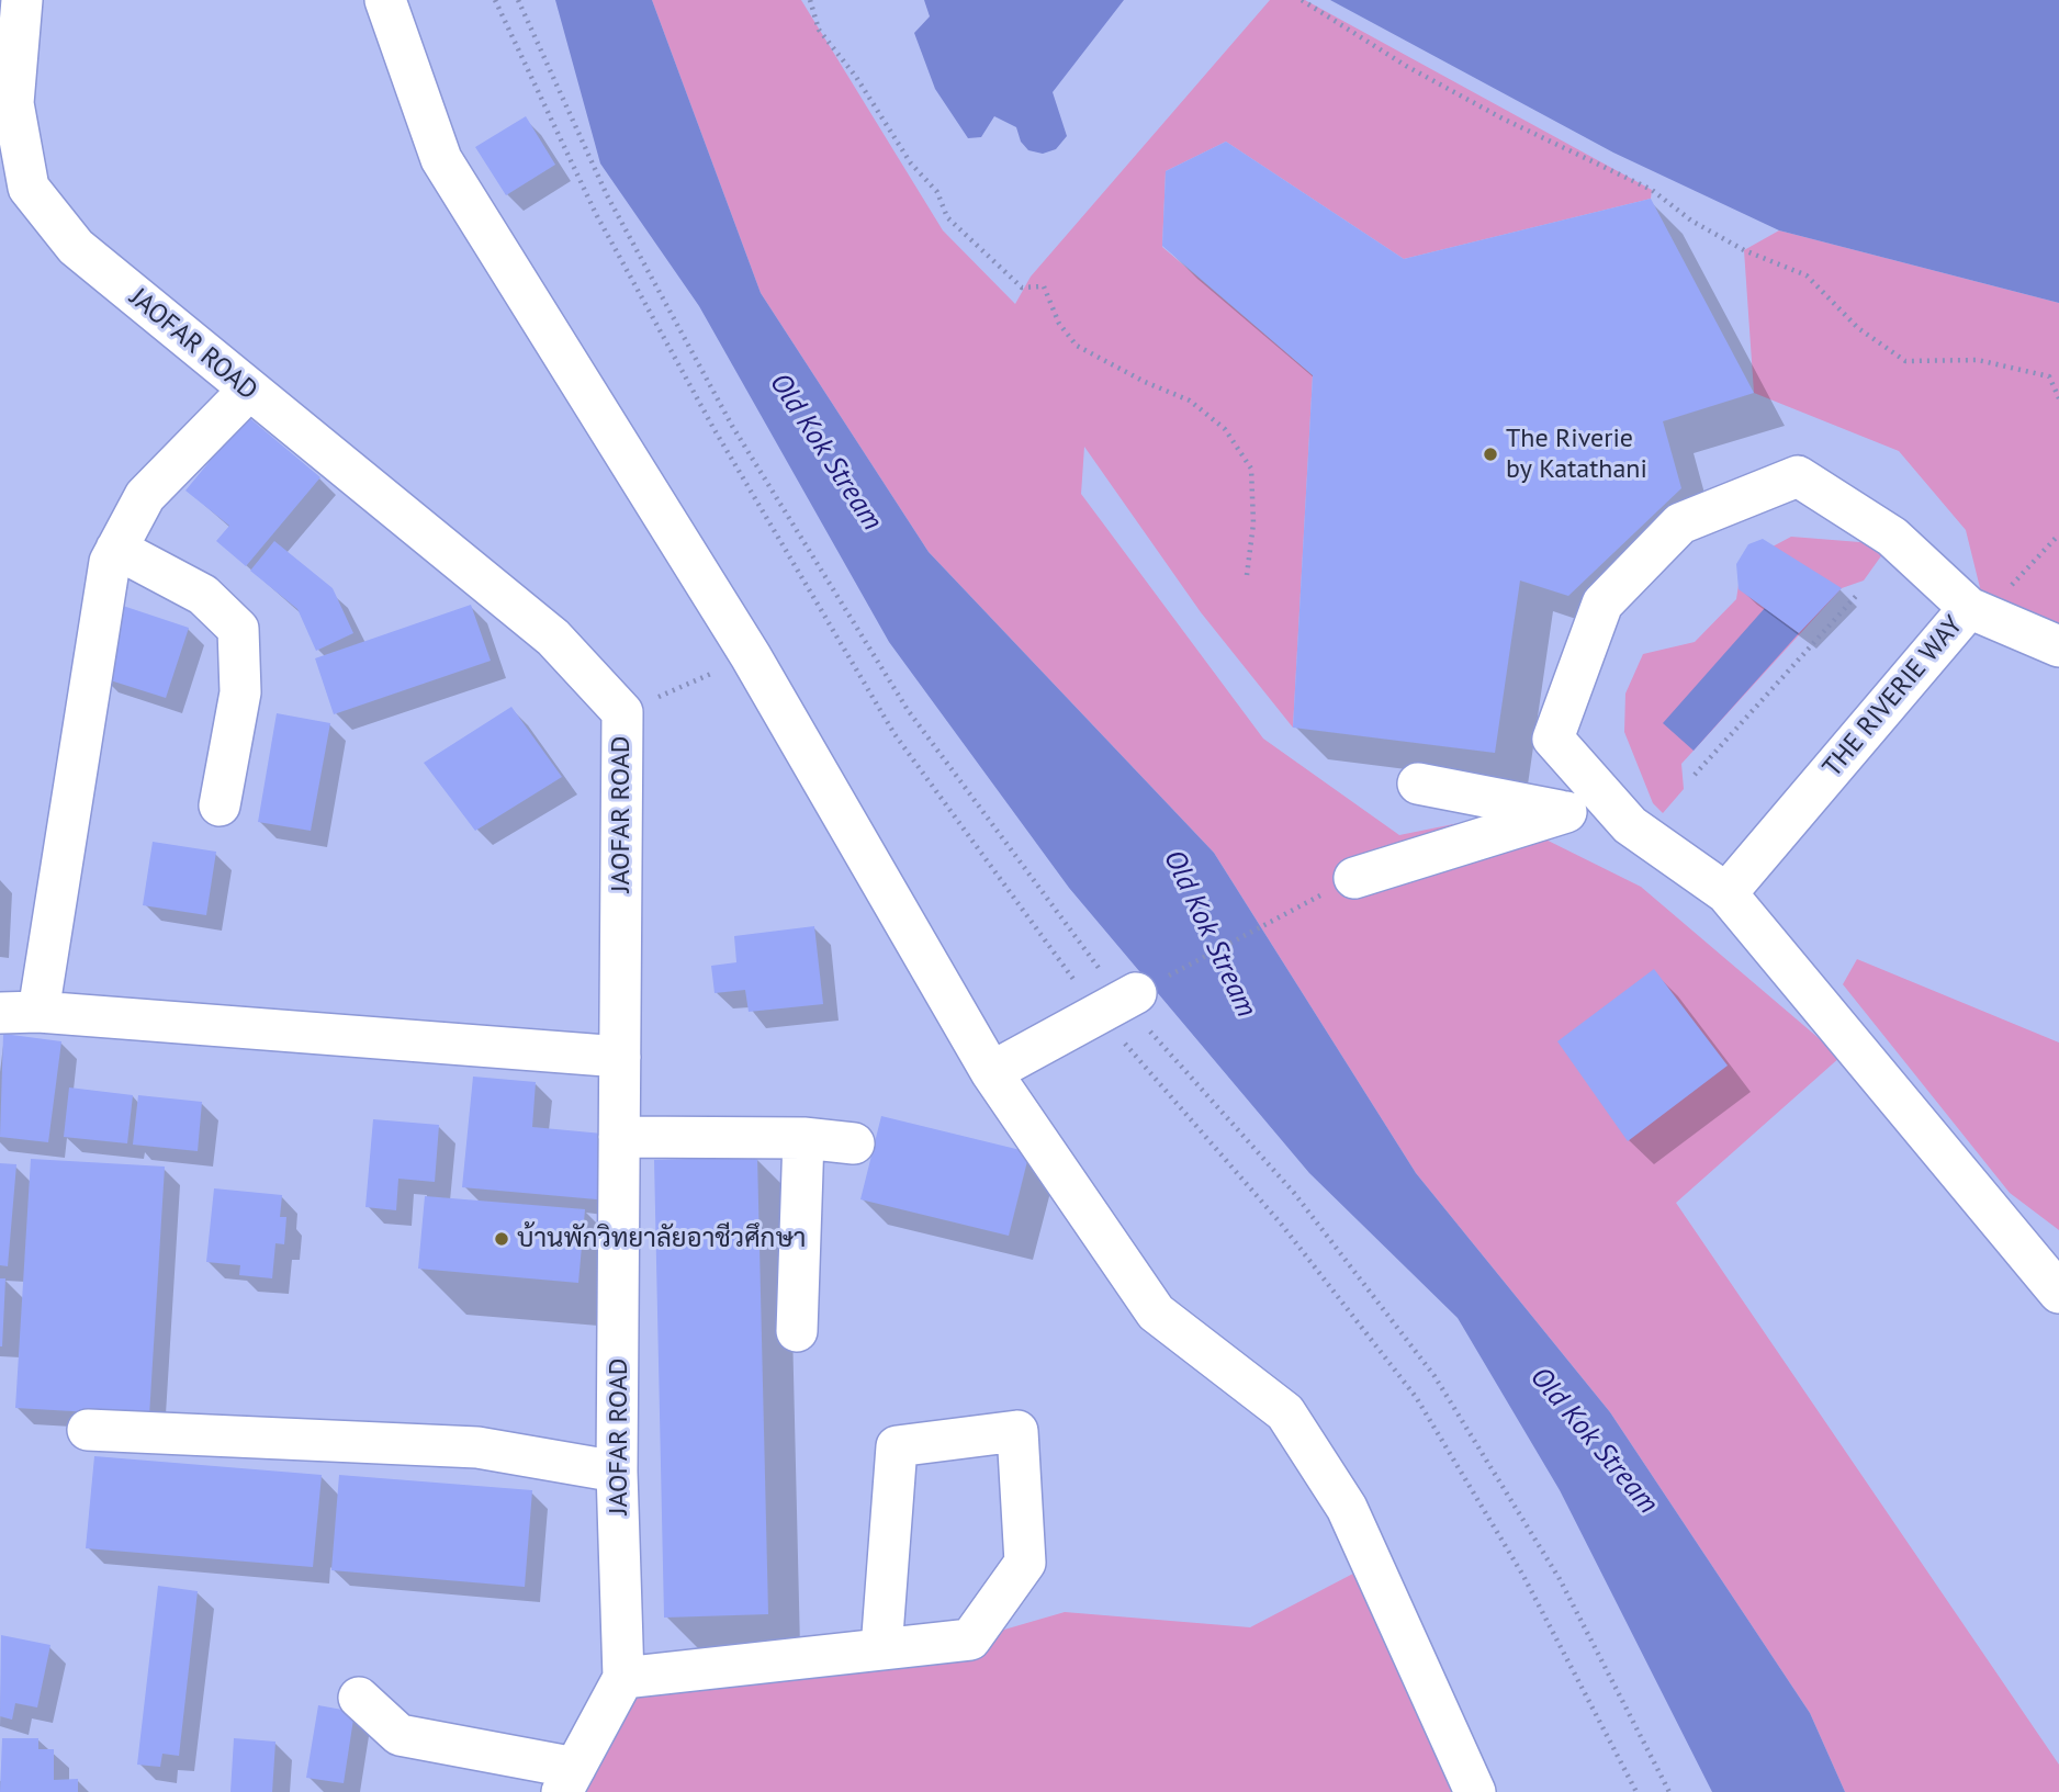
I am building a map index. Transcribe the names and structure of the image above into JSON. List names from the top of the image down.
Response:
{
  "streets": {
    "street": ["JAOFAR ROAD", "THE RIVERIE WAY"]
  },
  "water": ["Old Kok Stream"],
  "places": ["The Riverie by Katathani", "บ้านพักวิทยาลัยอาชีวศึกษา"]
}
